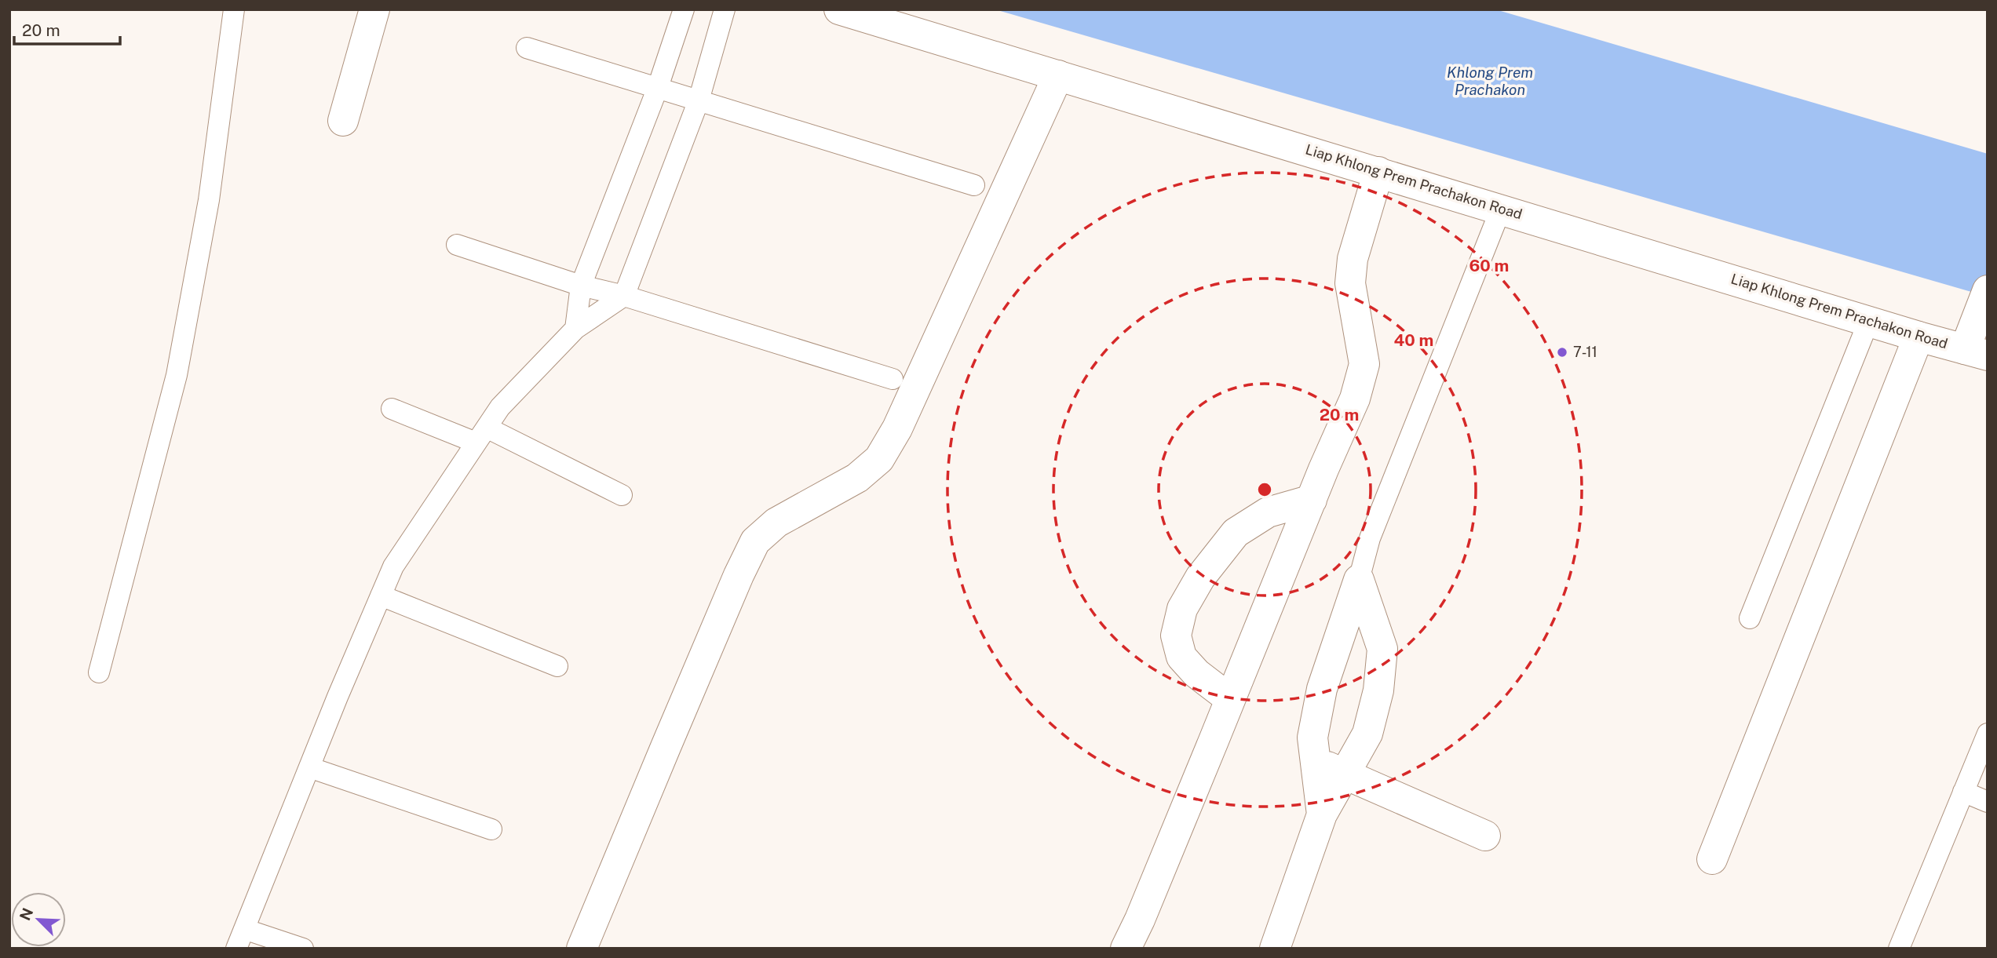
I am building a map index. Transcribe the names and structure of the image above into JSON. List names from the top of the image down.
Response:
{
  "streets": {
    "street": ["Liap Khlong Prem Prachakon Road"]
  },
  "water": ["Khlong Prem Prachakon"],
  "places": ["7-11"],
  "scale_bar": "20 m",
  "north": "top left",
  "rings": ["60 m", "40 m", "20 m"]
}
